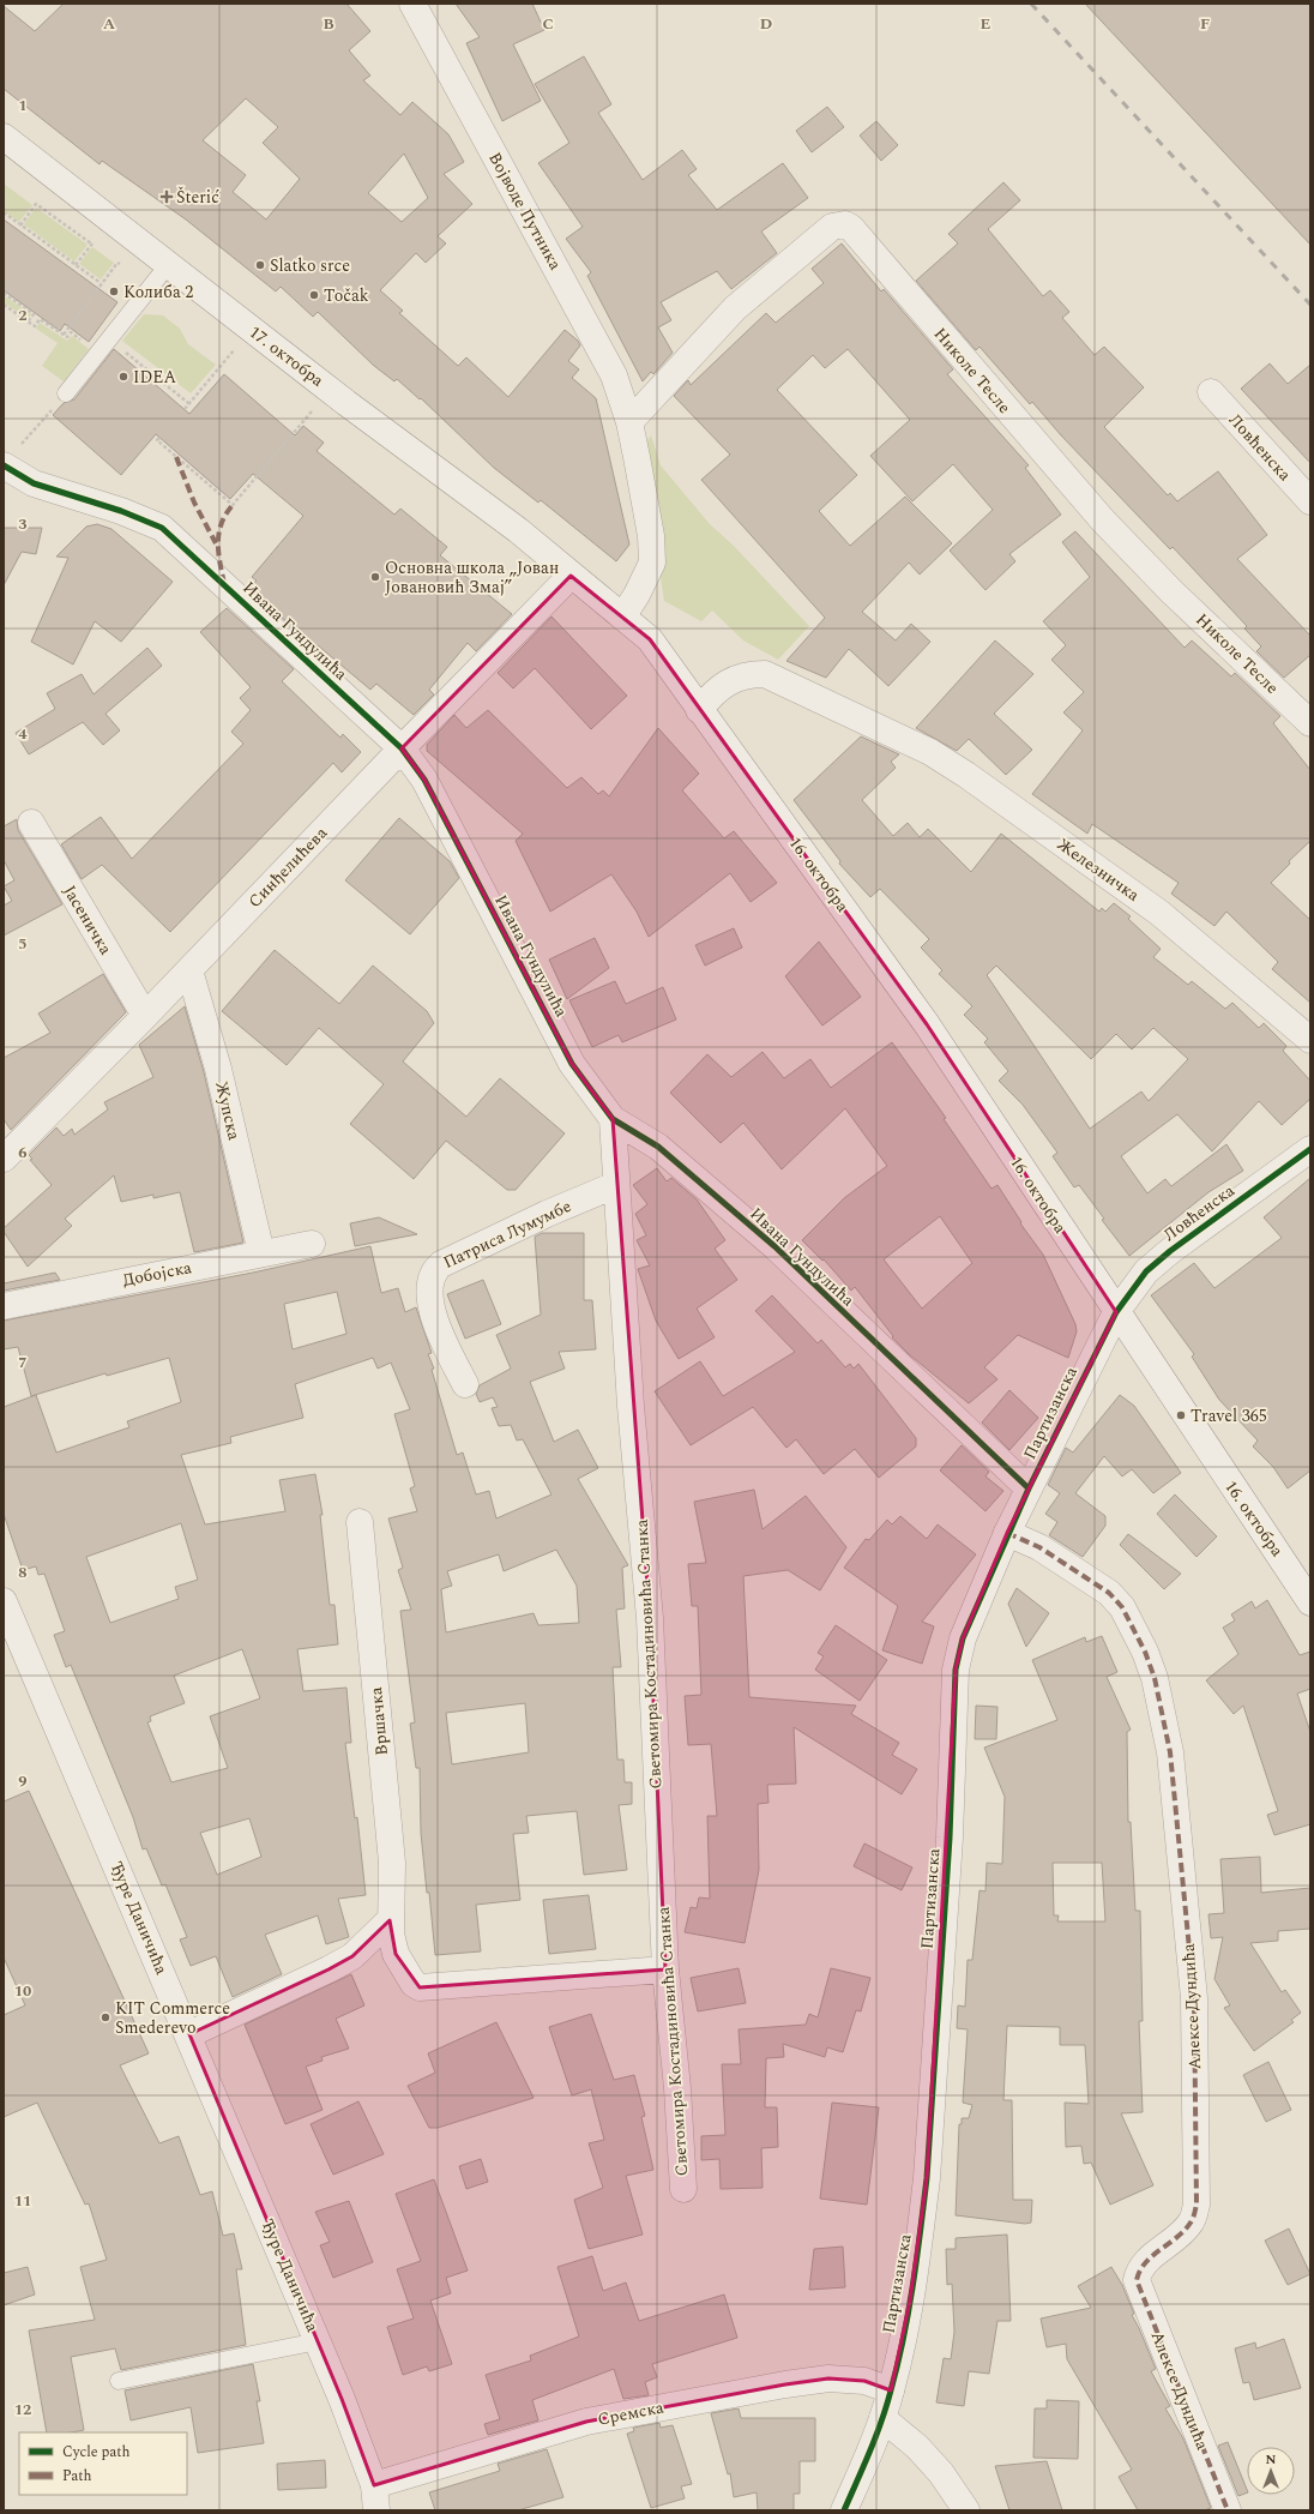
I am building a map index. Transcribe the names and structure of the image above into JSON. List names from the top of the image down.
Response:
{
  "streets": {
    "street": [
      "Војводе Путника",
      "17. октобра",
      "Николе Тесле",
      "Ловћенска",
      "Ивана Гундулића",
      "Синђелићева",
      "Железничка",
      "16. октобра",
      "Јасеничка",
      "Жупска",
      "Патриса Лумумбе",
      "Добојска",
      "Партизанска",
      "Светомира Костадиновића Станка",
      "Вршачка",
      "Ђуре Даничића",
      "Алексе Дундића",
      "Сремска"
    ]
  },
  "crossings": [
    ["Војводе Путника", "17. октобра"],
    ["Војводе Путника", "Николе Тесле"],
    ["17. октобра", "Синђелићева"],
    ["17. октобра", "Железничка"],
    ["17. октобра", "16. октобра"],
    ["Ловћенска", "16. октобра"],
    ["Ловћенска", "Партизанска"],
    ["Ивана Гундулића", "Синђелићева"],
    ["Ивана Гундулића", "Партизанска"],
    ["Ивана Гундулића", "Светомира Костадиновића Станка"],
    ["Синђелићева", "Јасеничка"],
    ["Синђелићева", "Жупска"],
    ["Железничка", "16. октобра"],
    ["16. октобра", "Партизанска"],
    ["Жупска", "Добојска"],
    ["Патриса Лумумбе", "Светомира Костадиновића Станка"],
    ["Партизанска", "Алексе Дундића"],
    ["Партизанска", "Сремска"],
    ["Светомира Костадиновића Станка", "Вршачка"],
    ["Ђуре Даничића", "Сремска"]
  ],
  "places": {
    "health": ["Šterić"],
    "other": [
      "Slatko srce",
      "Колиба 2",
      "Točak",
      "IDEA",
      "Основна школа „Јован Јовановић Змај”",
      "Travel 365",
      "KIT Commerce Smederevo"
    ]
  },
  "legend": ["Cycle path", "Path"],
  "north": "top",
  "grid": {
    "columns": [
      "A",
      "B",
      "C",
      "D",
      "E",
      "F"
    ],
    "rows": [
      "1",
      "2",
      "3",
      "4",
      "5",
      "6",
      "7",
      "8",
      "9",
      "10",
      "11",
      "12"
    ]
  }
}
